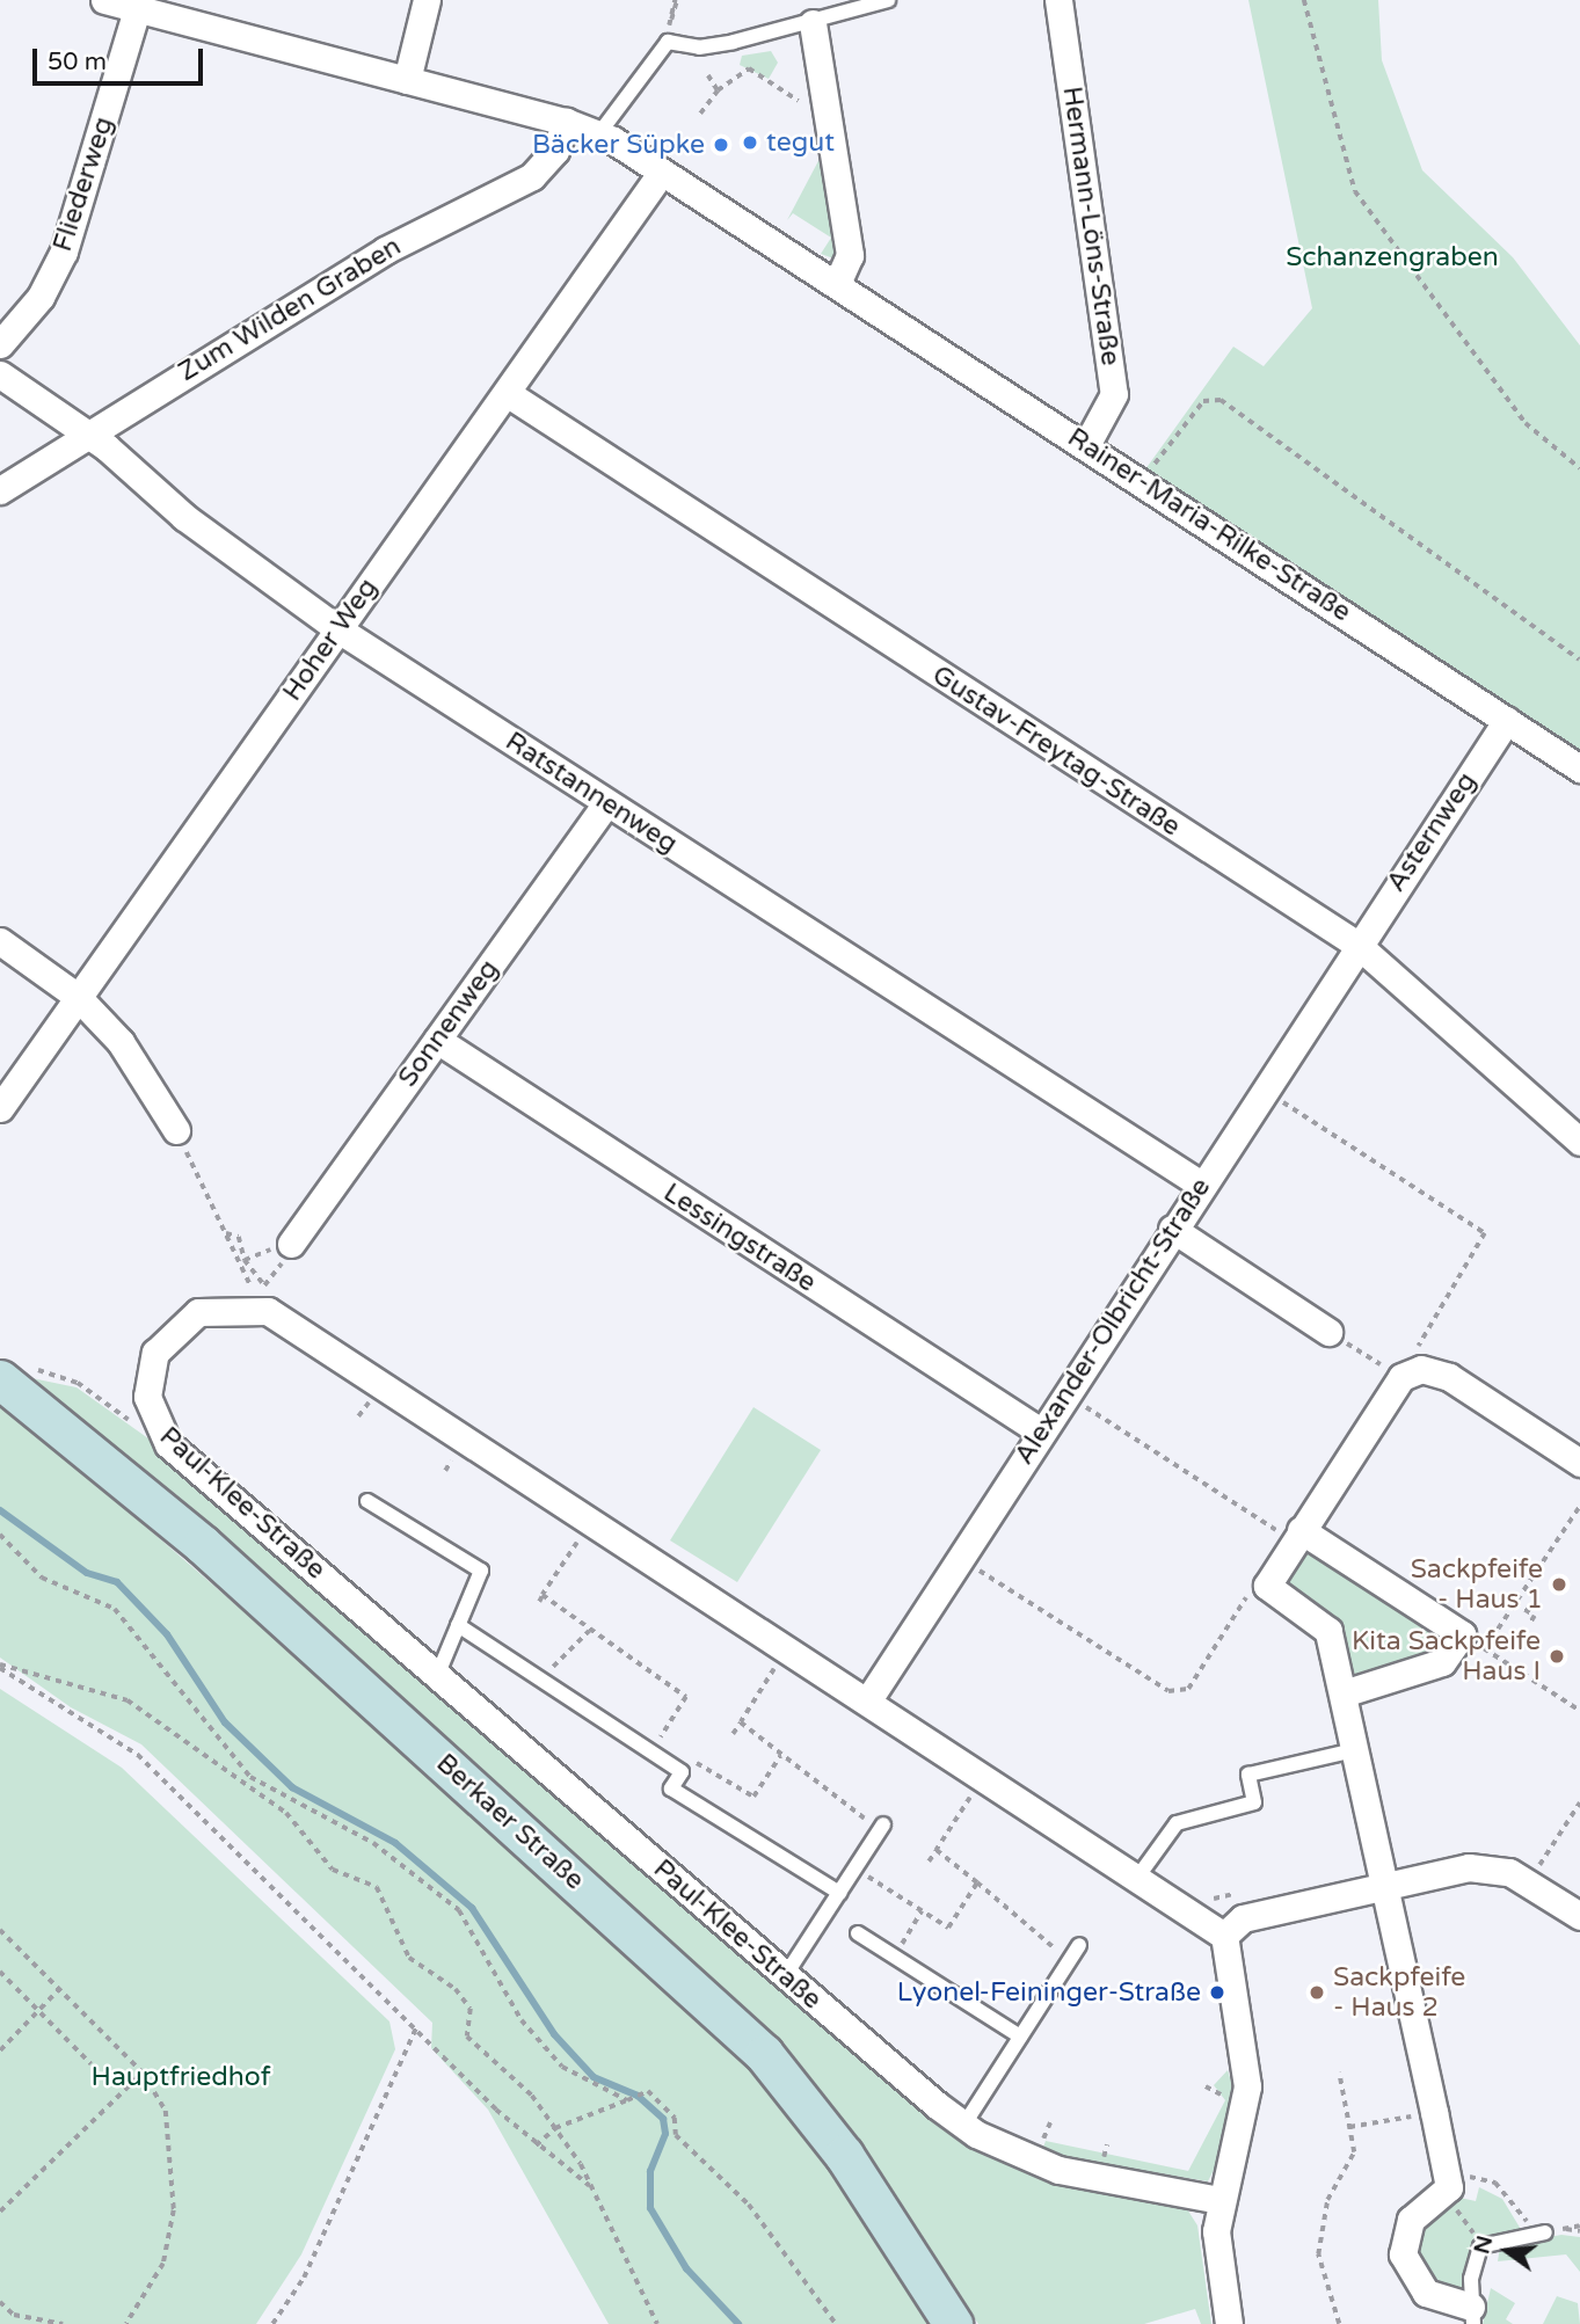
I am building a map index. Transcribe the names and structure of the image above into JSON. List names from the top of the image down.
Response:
{
  "streets": {
    "main road": ["Berkaer Straße"],
    "street": [
      "Fliederweg",
      "Hermann-Löns-Straße",
      "Zum Wilden Graben",
      "Rainer-Maria-Rilke-Straße",
      "Hoher Weg",
      "Gustav-Freytag-Straße",
      "Ratstannenweg",
      "Asternweg",
      "Sonnenweg",
      "Lessingstraße",
      "Alexander-Olbricht-Straße",
      "Paul-Klee-Straße"
    ]
  },
  "crossings": [
    ["Fliederweg", "Rainer-Maria-Rilke-Straße"],
    ["Hermann-Löns-Straße", "Rainer-Maria-Rilke-Straße"],
    ["Zum Wilden Graben", "Rainer-Maria-Rilke-Straße"],
    ["Zum Wilden Graben", "Ratstannenweg"],
    ["Rainer-Maria-Rilke-Straße", "Hoher Weg"],
    ["Rainer-Maria-Rilke-Straße", "Asternweg"],
    ["Hoher Weg", "Gustav-Freytag-Straße"],
    ["Hoher Weg", "Ratstannenweg"],
    ["Gustav-Freytag-Straße", "Asternweg"],
    ["Gustav-Freytag-Straße", "Alexander-Olbricht-Straße"],
    ["Ratstannenweg", "Sonnenweg"],
    ["Ratstannenweg", "Alexander-Olbricht-Straße"],
    ["Asternweg", "Alexander-Olbricht-Straße"],
    ["Sonnenweg", "Lessingstraße"],
    ["Lessingstraße", "Alexander-Olbricht-Straße"],
    ["Alexander-Olbricht-Straße", "Paul-Klee-Straße"]
  ],
  "parks": ["Schanzengraben", "Hauptfriedhof"],
  "places": [
    "tegut",
    "Bäcker Süpke",
    "Sackpfeife - Haus 1",
    "Kita Sackpfeife Haus I",
    "Lyonel-Feininger-Straße",
    "Sackpfeife - Haus 2"
  ],
  "scale_bar": "50 m",
  "north": "left"
}
